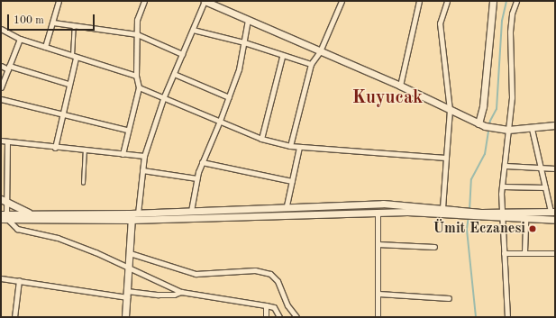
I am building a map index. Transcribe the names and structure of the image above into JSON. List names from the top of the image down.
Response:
{
  "districts": ["Kuyucak"],
  "places": ["Ümit Eczanesi"],
  "scale_bar": "100 m"
}
